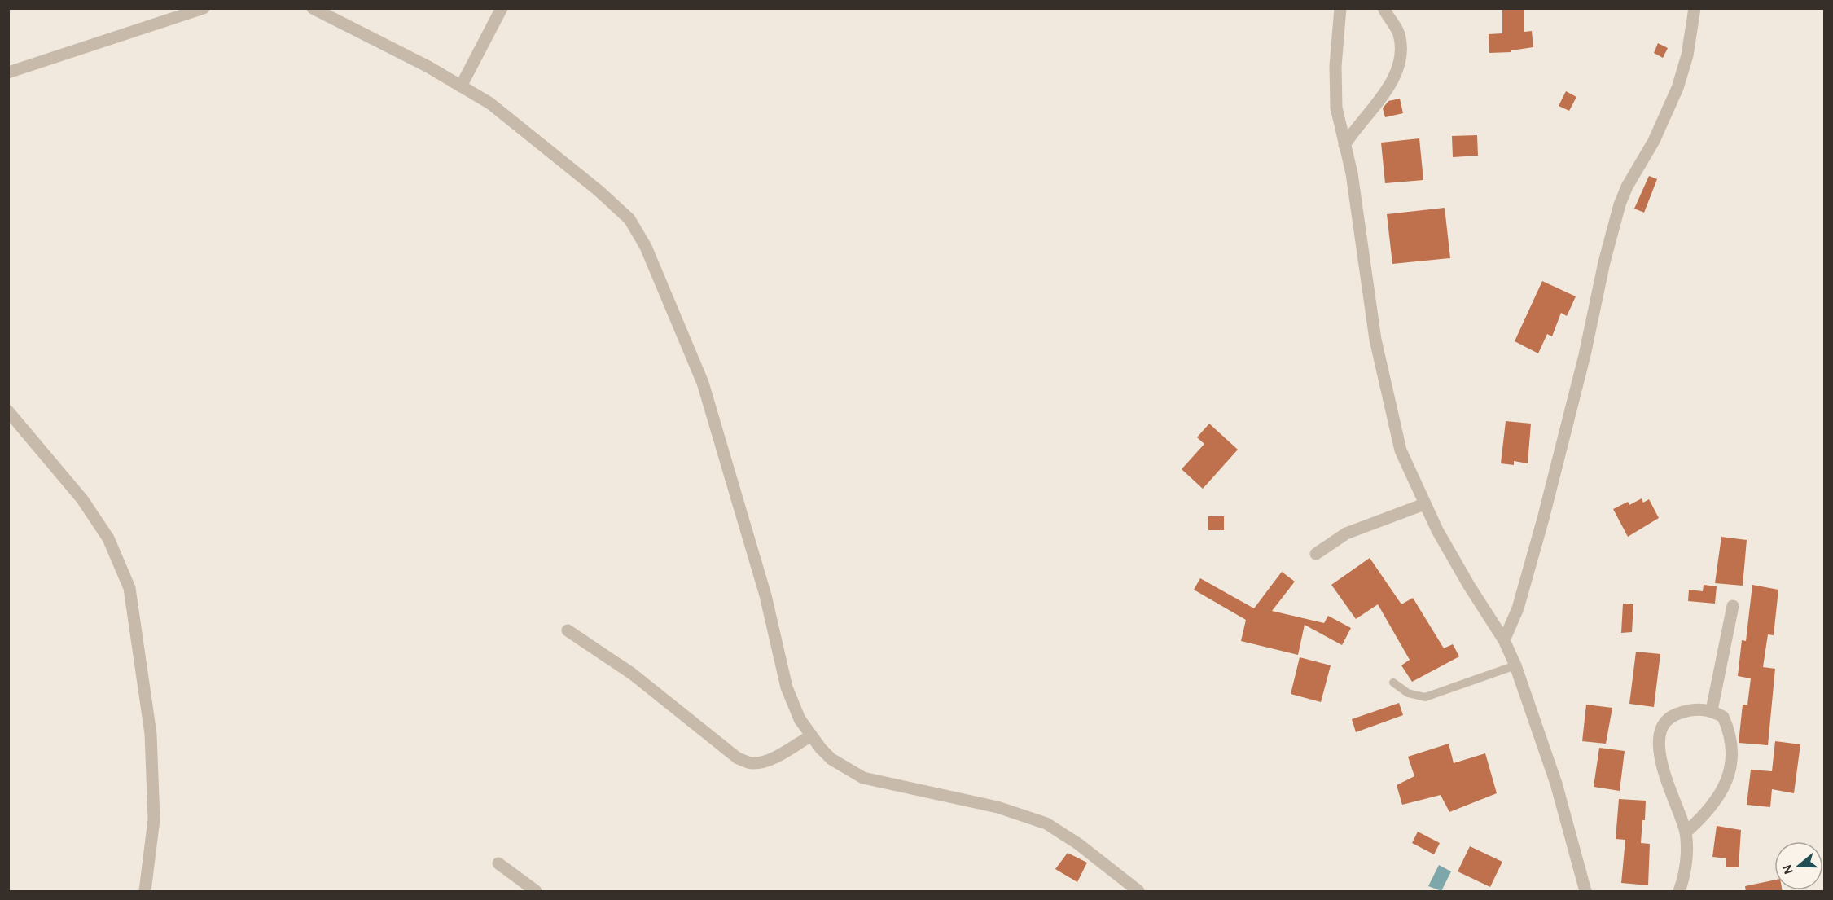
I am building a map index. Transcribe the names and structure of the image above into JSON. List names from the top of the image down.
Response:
{
  "north": "left"
}
